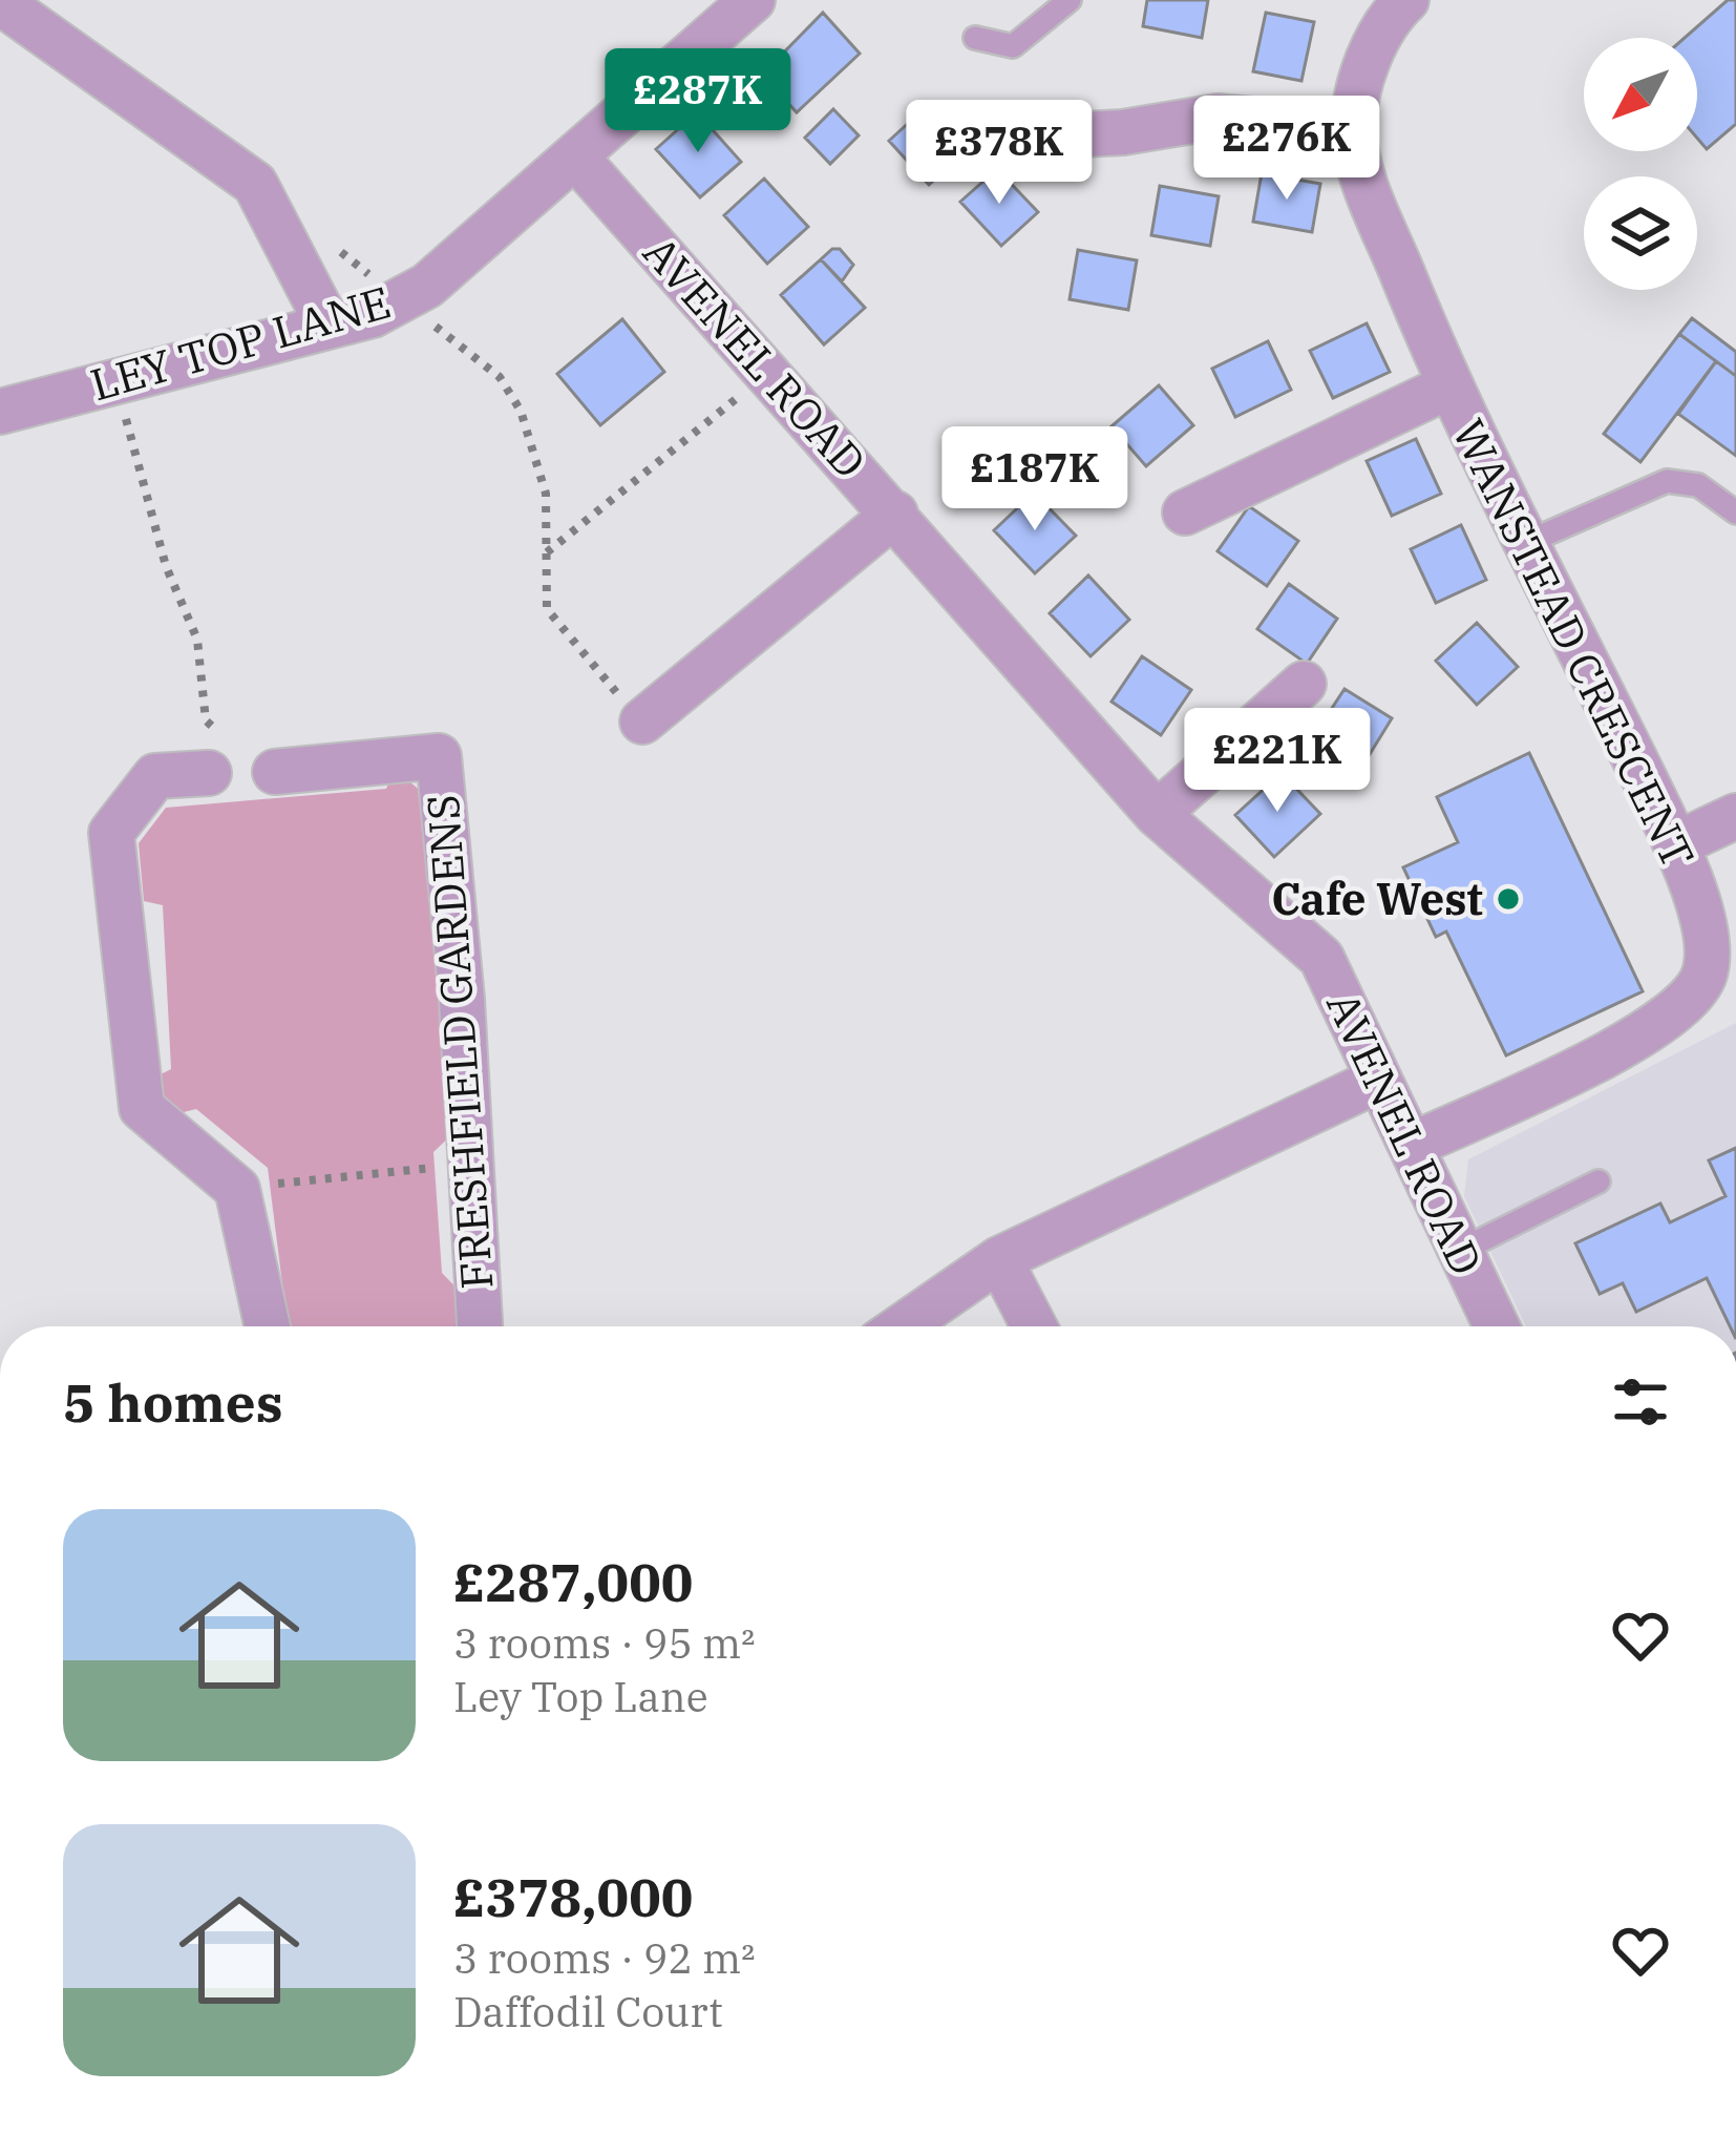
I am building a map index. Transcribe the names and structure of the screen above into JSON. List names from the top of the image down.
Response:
{
  "streets": {
    "street": [
      "LEY TOP LANE",
      "AVENEL ROAD",
      "WANSTEAD CRESCENT",
      "FRESHFIELD GARDENS"
    ]
  },
  "crossings": [
    ["LEY TOP LANE", "AVENEL ROAD"],
    ["AVENEL ROAD", "WANSTEAD CRESCENT"]
  ],
  "places": ["Cafe West"],
  "north": "bottom left",
  "page": {
    "price": [
      "£287K",
      "£276K",
      "£378K",
      "£187K",
      "£221K"
    ],
    "heading": "5 homes",
    "list": [
      {
        "name": "£287,000",
        "note": "3 rooms · 95 m² · Ley Top Lane"
      },
      {
        "name": "£378,000",
        "note": "3 rooms · 92 m² · Daffodil Court"
      }
    ]
  }
}
